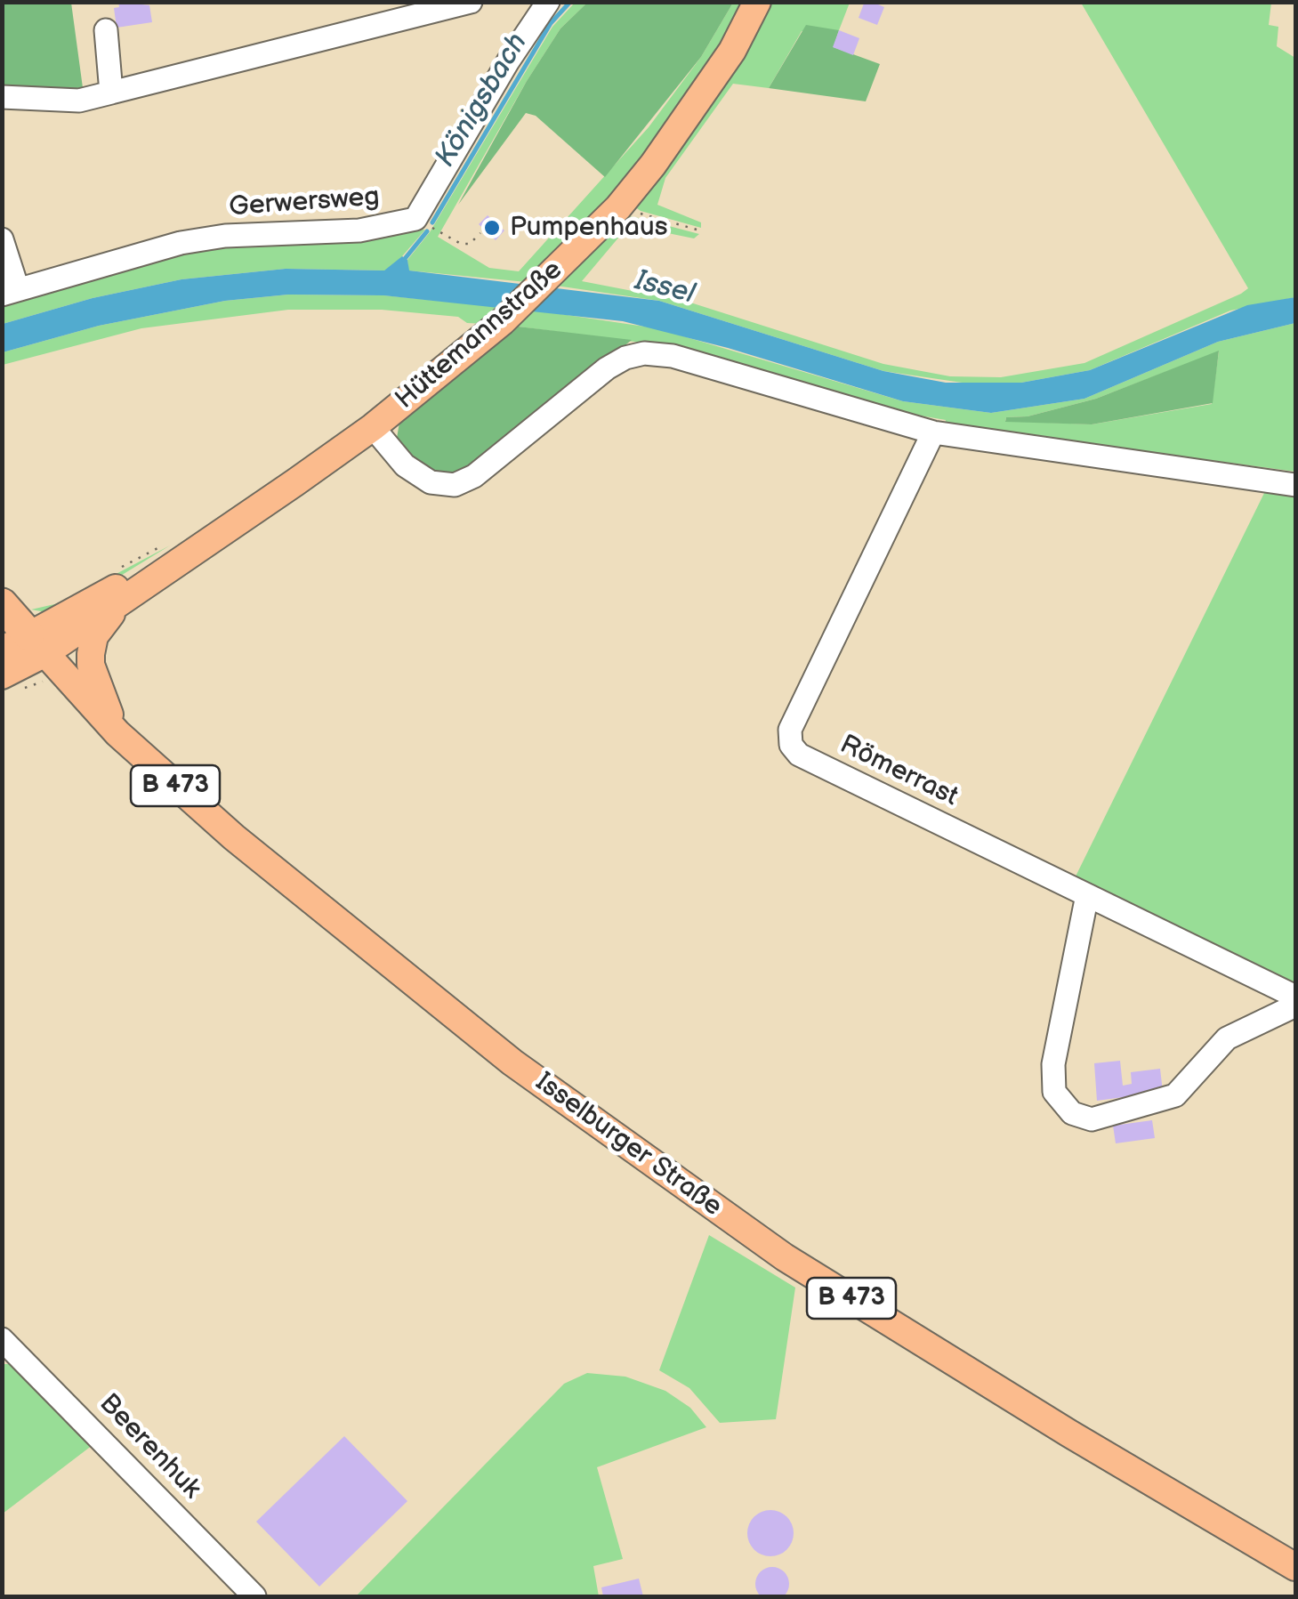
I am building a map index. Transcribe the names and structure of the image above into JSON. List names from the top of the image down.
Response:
{
  "streets": {
    "highway": ["B 473"],
    "main road": ["Hüttemannstraße", "Isselburger Straße"],
    "street": ["Gerwersweg", "Römerrast", "Beerenhuk"]
  },
  "crossings": [
    ["Hüttemannstraße", "B 473"],
    ["Hüttemannstraße", "Isselburger Straße"],
    ["B 473", "Isselburger Straße"]
  ],
  "water": ["Königsbach", "Issel"],
  "places": ["Pumpenhaus"]
}
